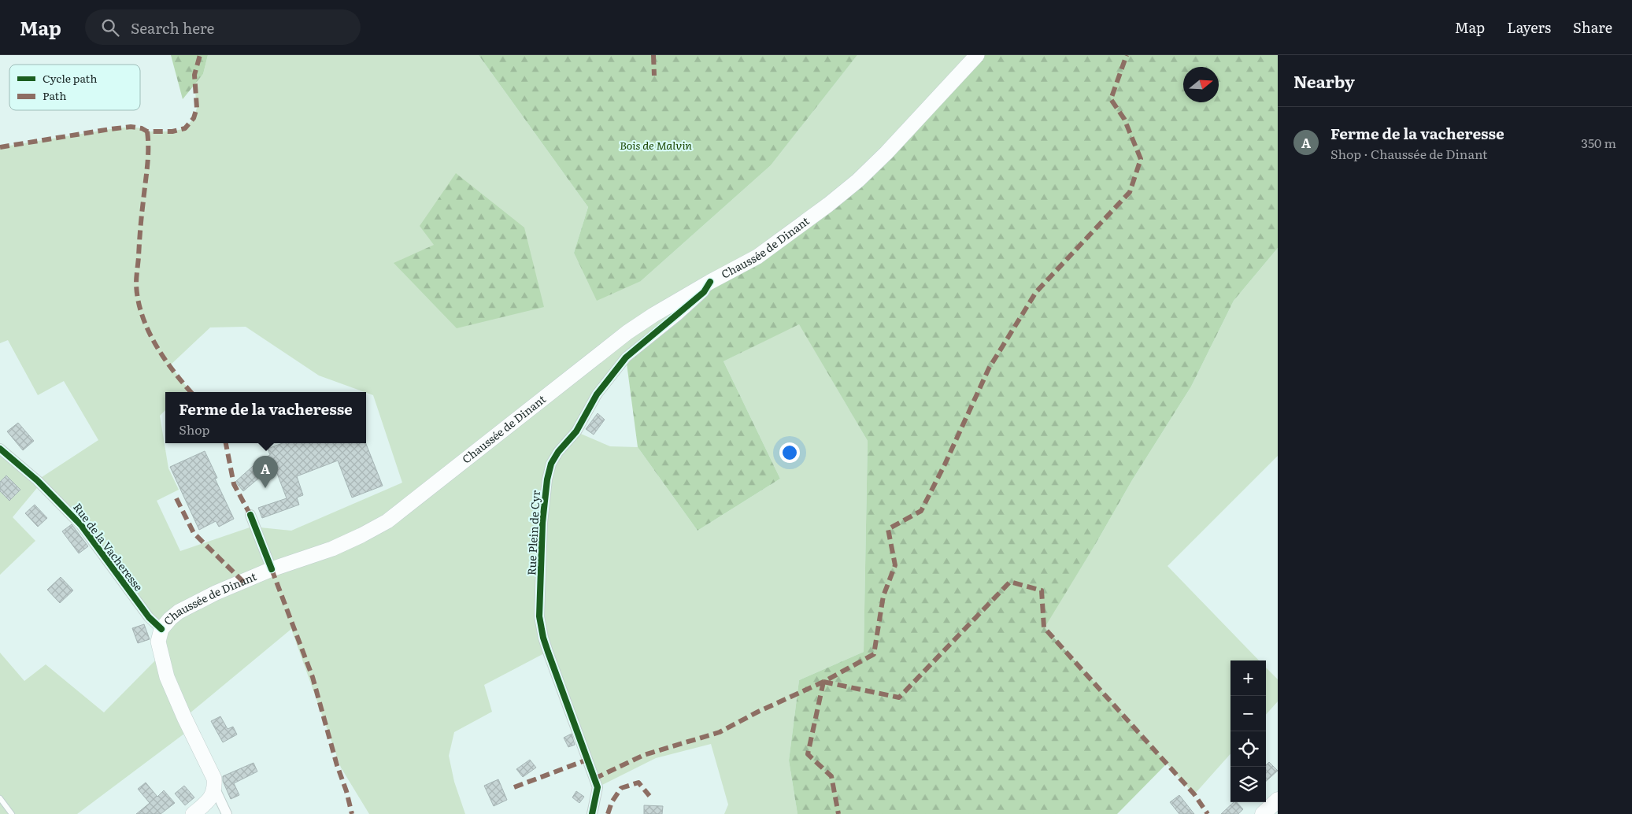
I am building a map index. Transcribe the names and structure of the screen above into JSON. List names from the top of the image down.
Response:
{
  "streets": {
    "main road": ["Chaussée de Dinant"],
    "street": ["Rue Plein de Cyr", "Rue de la Vacheresse"]
  },
  "crossings": [
    ["Chaussée de Dinant", "Rue Plein de Cyr"],
    ["Chaussée de Dinant", "Rue de la Vacheresse"]
  ],
  "parks": ["Bois de Malvin"],
  "legend": ["Cycle path", "Path"],
  "north": "right",
  "page": {
    "header": "Map",
    "search": "Search here",
    "nav": ["Map", "Layers", "Share"],
    "heading": "Nearby",
    "list": [
      {
        "mark": "A",
        "name": "Ferme de la vacheresse",
        "note": "Shop · Chaussée de Dinant",
        "value": "350 m"
      }
    ],
    "popup": ["Ferme de la vacheresse", "Shop"],
    "pins": "A",
    "map_buttons": ["+", "−"]
  }
}
